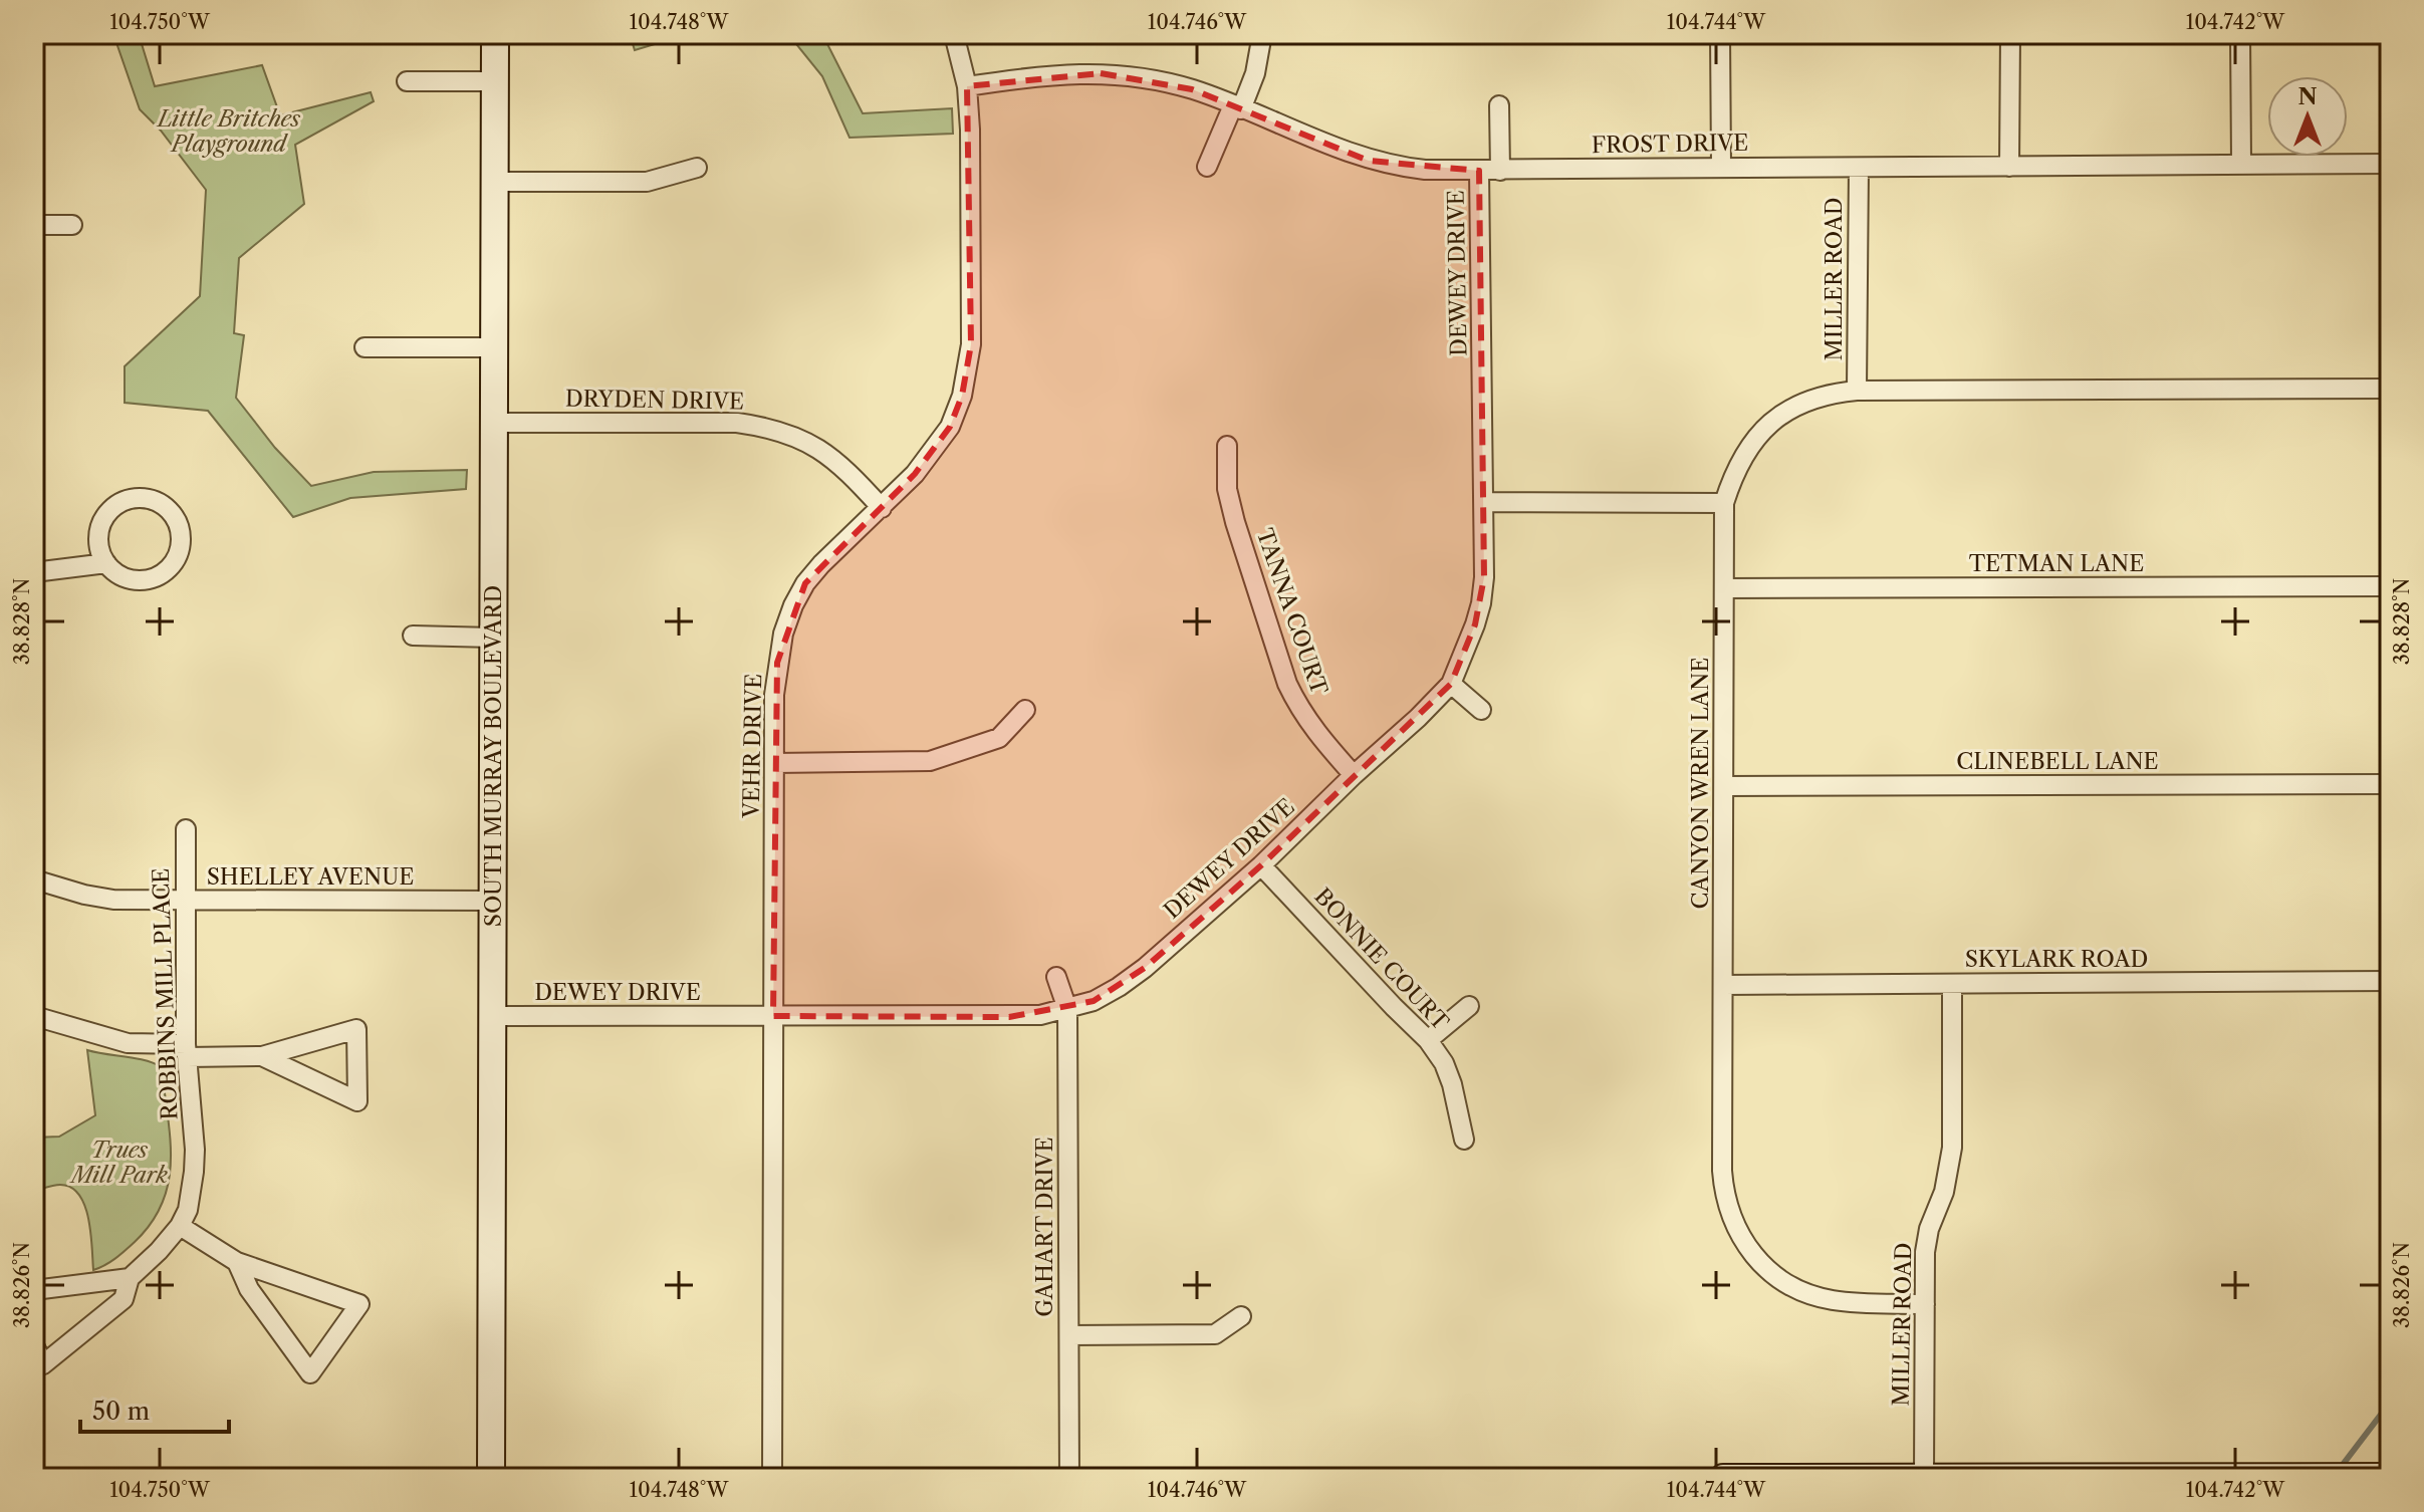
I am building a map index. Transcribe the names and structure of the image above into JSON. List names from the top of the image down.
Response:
{
  "streets": {
    "main road": ["SOUTH MURRAY BOULEVARD"],
    "street": [
      "FROST DRIVE",
      "DEWEY DRIVE",
      "MILLER ROAD",
      "DRYDEN DRIVE",
      "TETMAN LANE",
      "TANNA COURT",
      "VEHR DRIVE",
      "CLINEBELL LANE",
      "CANYON WREN LANE",
      "SHELLEY AVENUE",
      "BONNIE COURT",
      "SKYLARK ROAD",
      "ROBBINS MILL PLACE",
      "GAHART DRIVE"
    ]
  },
  "crossings": [
    ["FROST DRIVE", "DEWEY DRIVE"],
    ["FROST DRIVE", "MILLER ROAD"],
    ["FROST DRIVE", "VEHR DRIVE"],
    ["DEWEY DRIVE", "TANNA COURT"],
    ["DEWEY DRIVE", "VEHR DRIVE"],
    ["DEWEY DRIVE", "SOUTH MURRAY BOULEVARD"],
    ["DEWEY DRIVE", "BONNIE COURT"],
    ["DEWEY DRIVE", "GAHART DRIVE"],
    ["MILLER ROAD", "CANYON WREN LANE"],
    ["MILLER ROAD", "SKYLARK ROAD"],
    ["DRYDEN DRIVE", "VEHR DRIVE"],
    ["DRYDEN DRIVE", "SOUTH MURRAY BOULEVARD"],
    ["TETMAN LANE", "CANYON WREN LANE"],
    ["SOUTH MURRAY BOULEVARD", "SHELLEY AVENUE"],
    ["CLINEBELL LANE", "CANYON WREN LANE"],
    ["CANYON WREN LANE", "SKYLARK ROAD"],
    ["SHELLEY AVENUE", "ROBBINS MILL PLACE"]
  ],
  "parks": ["Little Britches Playground", "Trues Mill Park"],
  "scale_bar": "50 m",
  "north": "top",
  "coordinates": [
    "104.750°W",
    "104.748°W",
    "104.746°W",
    "104.744°W",
    "104.742°W",
    "38.828°N",
    "38.826°N"
  ]
}
